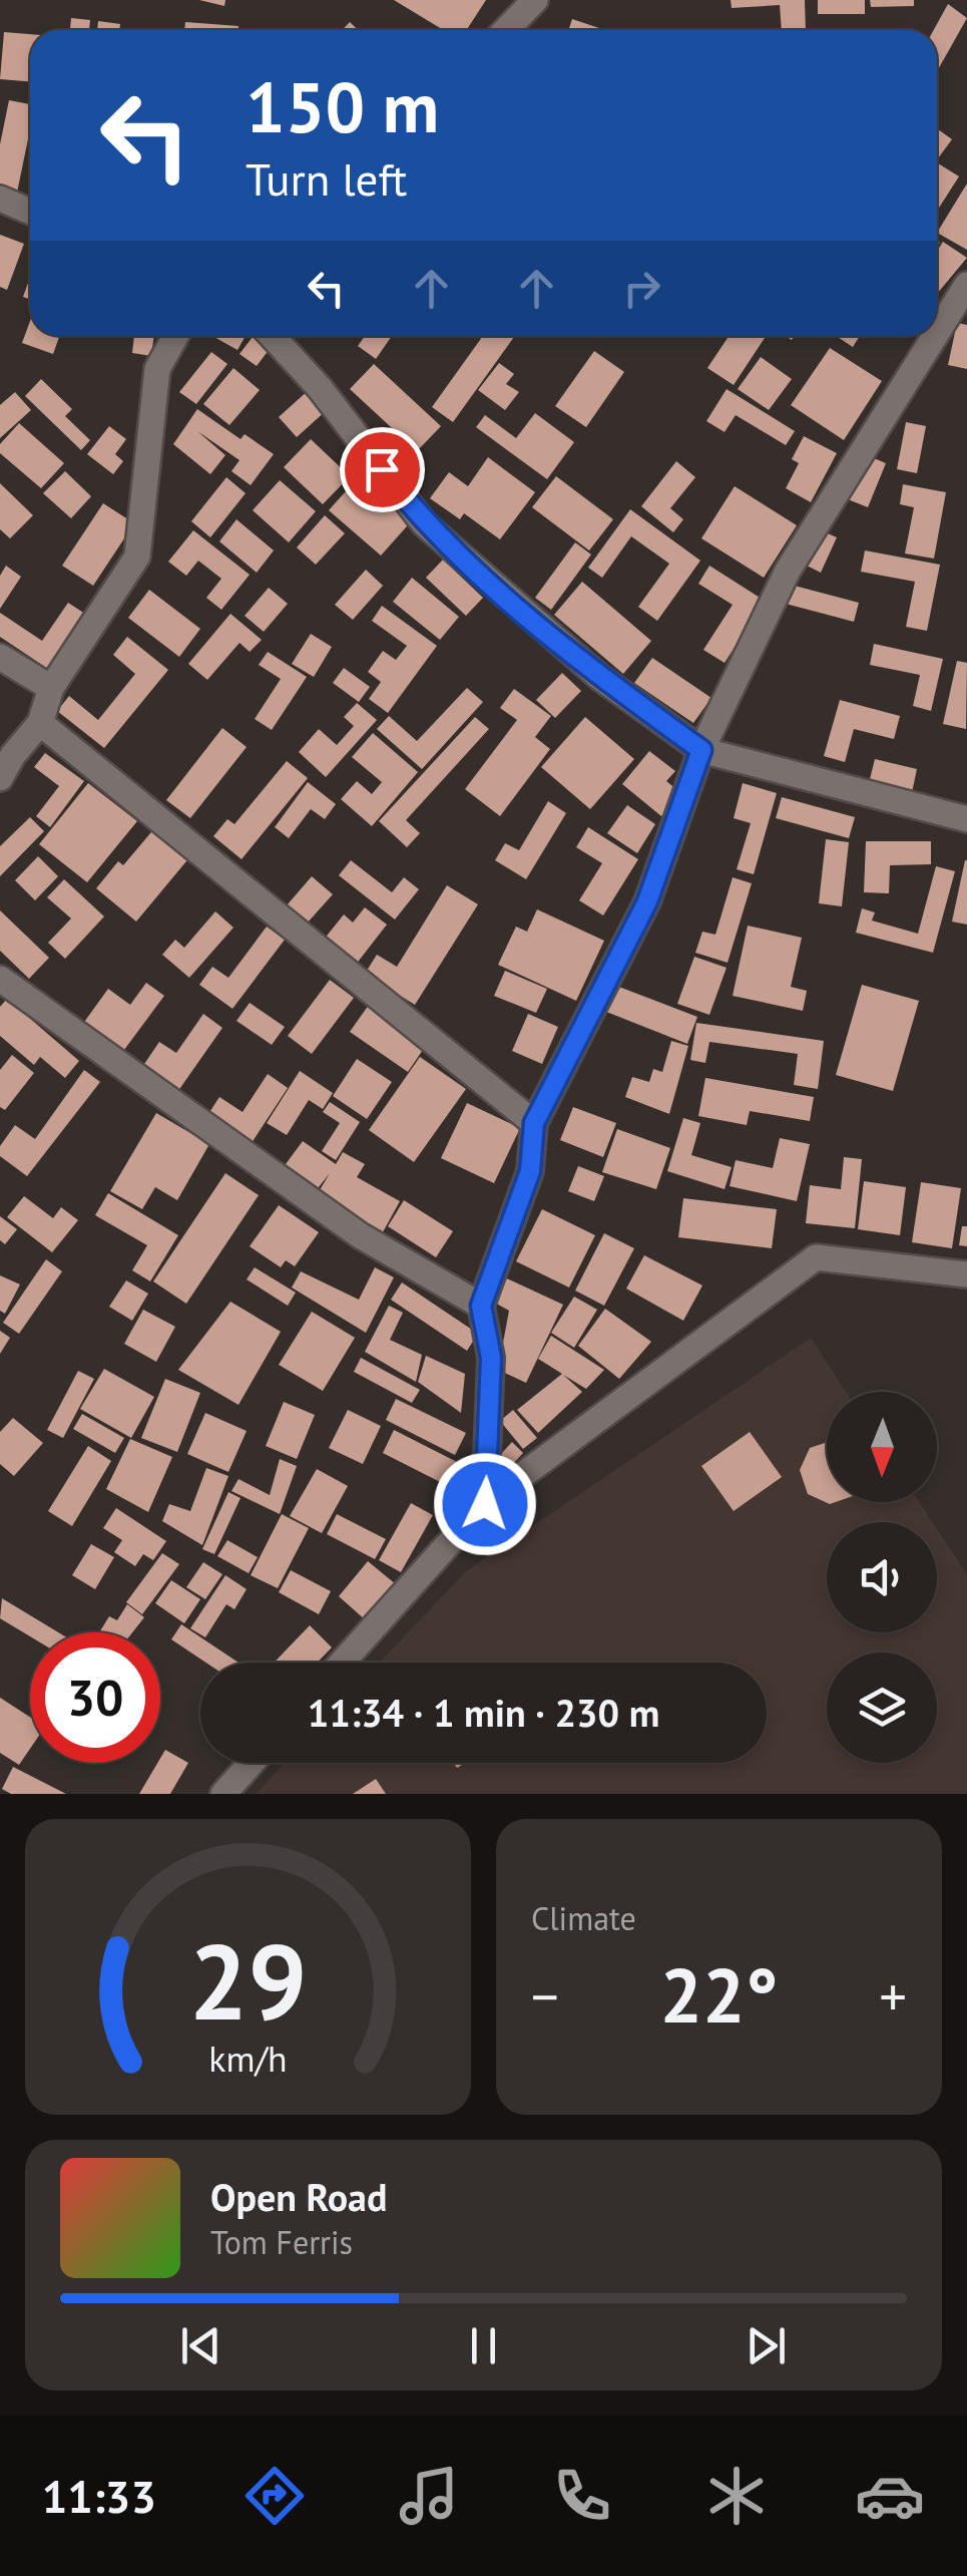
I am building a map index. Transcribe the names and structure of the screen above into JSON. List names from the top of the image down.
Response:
{
  "north": "bottom",
  "page": {
    "turn": ["150 m", "Turn left"],
    "limit": "30",
    "trip": "11:34 · 1 min · 230 m",
    "tile": "Climate",
    "heat": ["−", "22°", "+"],
    "song": ["Open Road", "Tom Ferris"],
    "tabs": "11:33",
    "gauge": ["29", "km/h"]
  }
}
